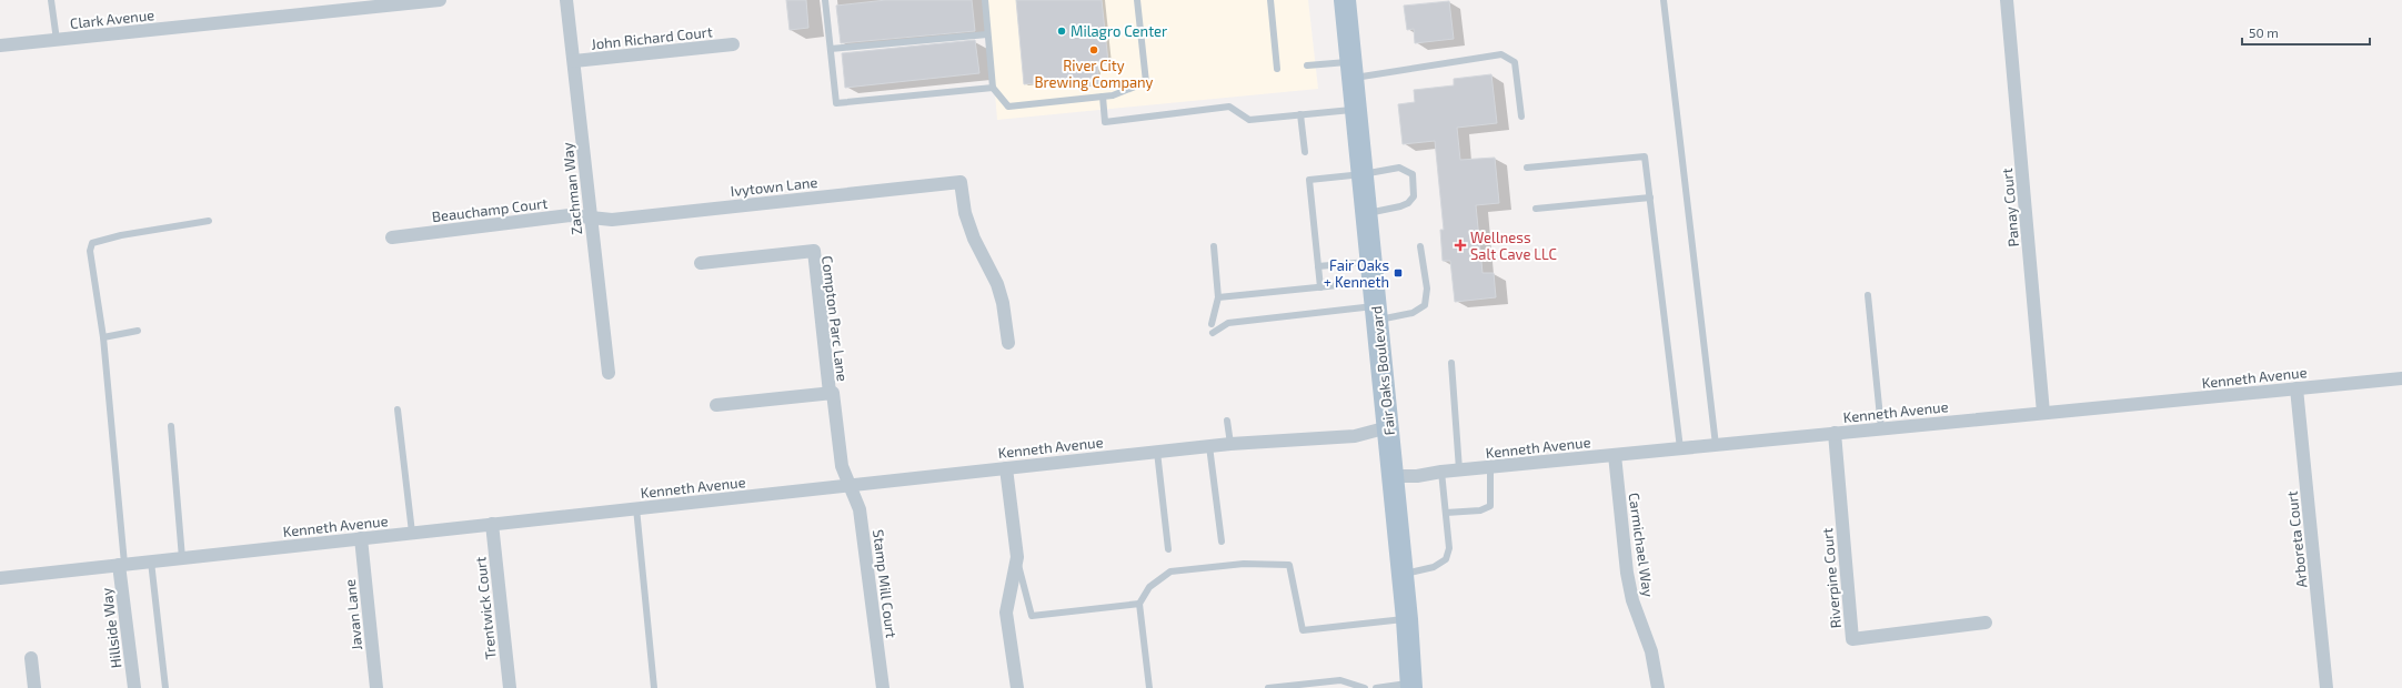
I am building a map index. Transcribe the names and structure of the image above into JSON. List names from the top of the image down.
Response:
{
  "streets": {
    "main road": ["Fair Oaks Boulevard"],
    "street": [
      "Clark Avenue",
      "John Richard Court",
      "Ivytown Lane",
      "Zachman Way",
      "Panay Court",
      "Beauchamp Court",
      "Compton Parc Lane",
      "Kenneth Avenue",
      "Arboreta Court",
      "Carmichael Way",
      "Riverpine Court",
      "Stamp Mill Court",
      "Trentwick Court",
      "Javan Lane",
      "Hillside Way"
    ]
  },
  "crossings": [
    ["John Richard Court", "Zachman Way"],
    ["Ivytown Lane", "Zachman Way"],
    ["Ivytown Lane", "Beauchamp Court"],
    ["Zachman Way", "Beauchamp Court"],
    ["Panay Court", "Kenneth Avenue"],
    ["Compton Parc Lane", "Kenneth Avenue"],
    ["Compton Parc Lane", "Stamp Mill Court"],
    ["Fair Oaks Boulevard", "Kenneth Avenue"],
    ["Kenneth Avenue", "Arboreta Court"],
    ["Kenneth Avenue", "Carmichael Way"],
    ["Kenneth Avenue", "Riverpine Court"],
    ["Kenneth Avenue", "Stamp Mill Court"],
    ["Kenneth Avenue", "Trentwick Court"],
    ["Kenneth Avenue", "Javan Lane"],
    ["Kenneth Avenue", "Hillside Way"]
  ],
  "places": {
    "other": ["Milagro Center", "River City Brewing Company"],
    "health": ["Wellness Salt Cave LLC"],
    "transit": ["Fair Oaks + Kenneth"]
  },
  "scale_bar": "50 m"
}
